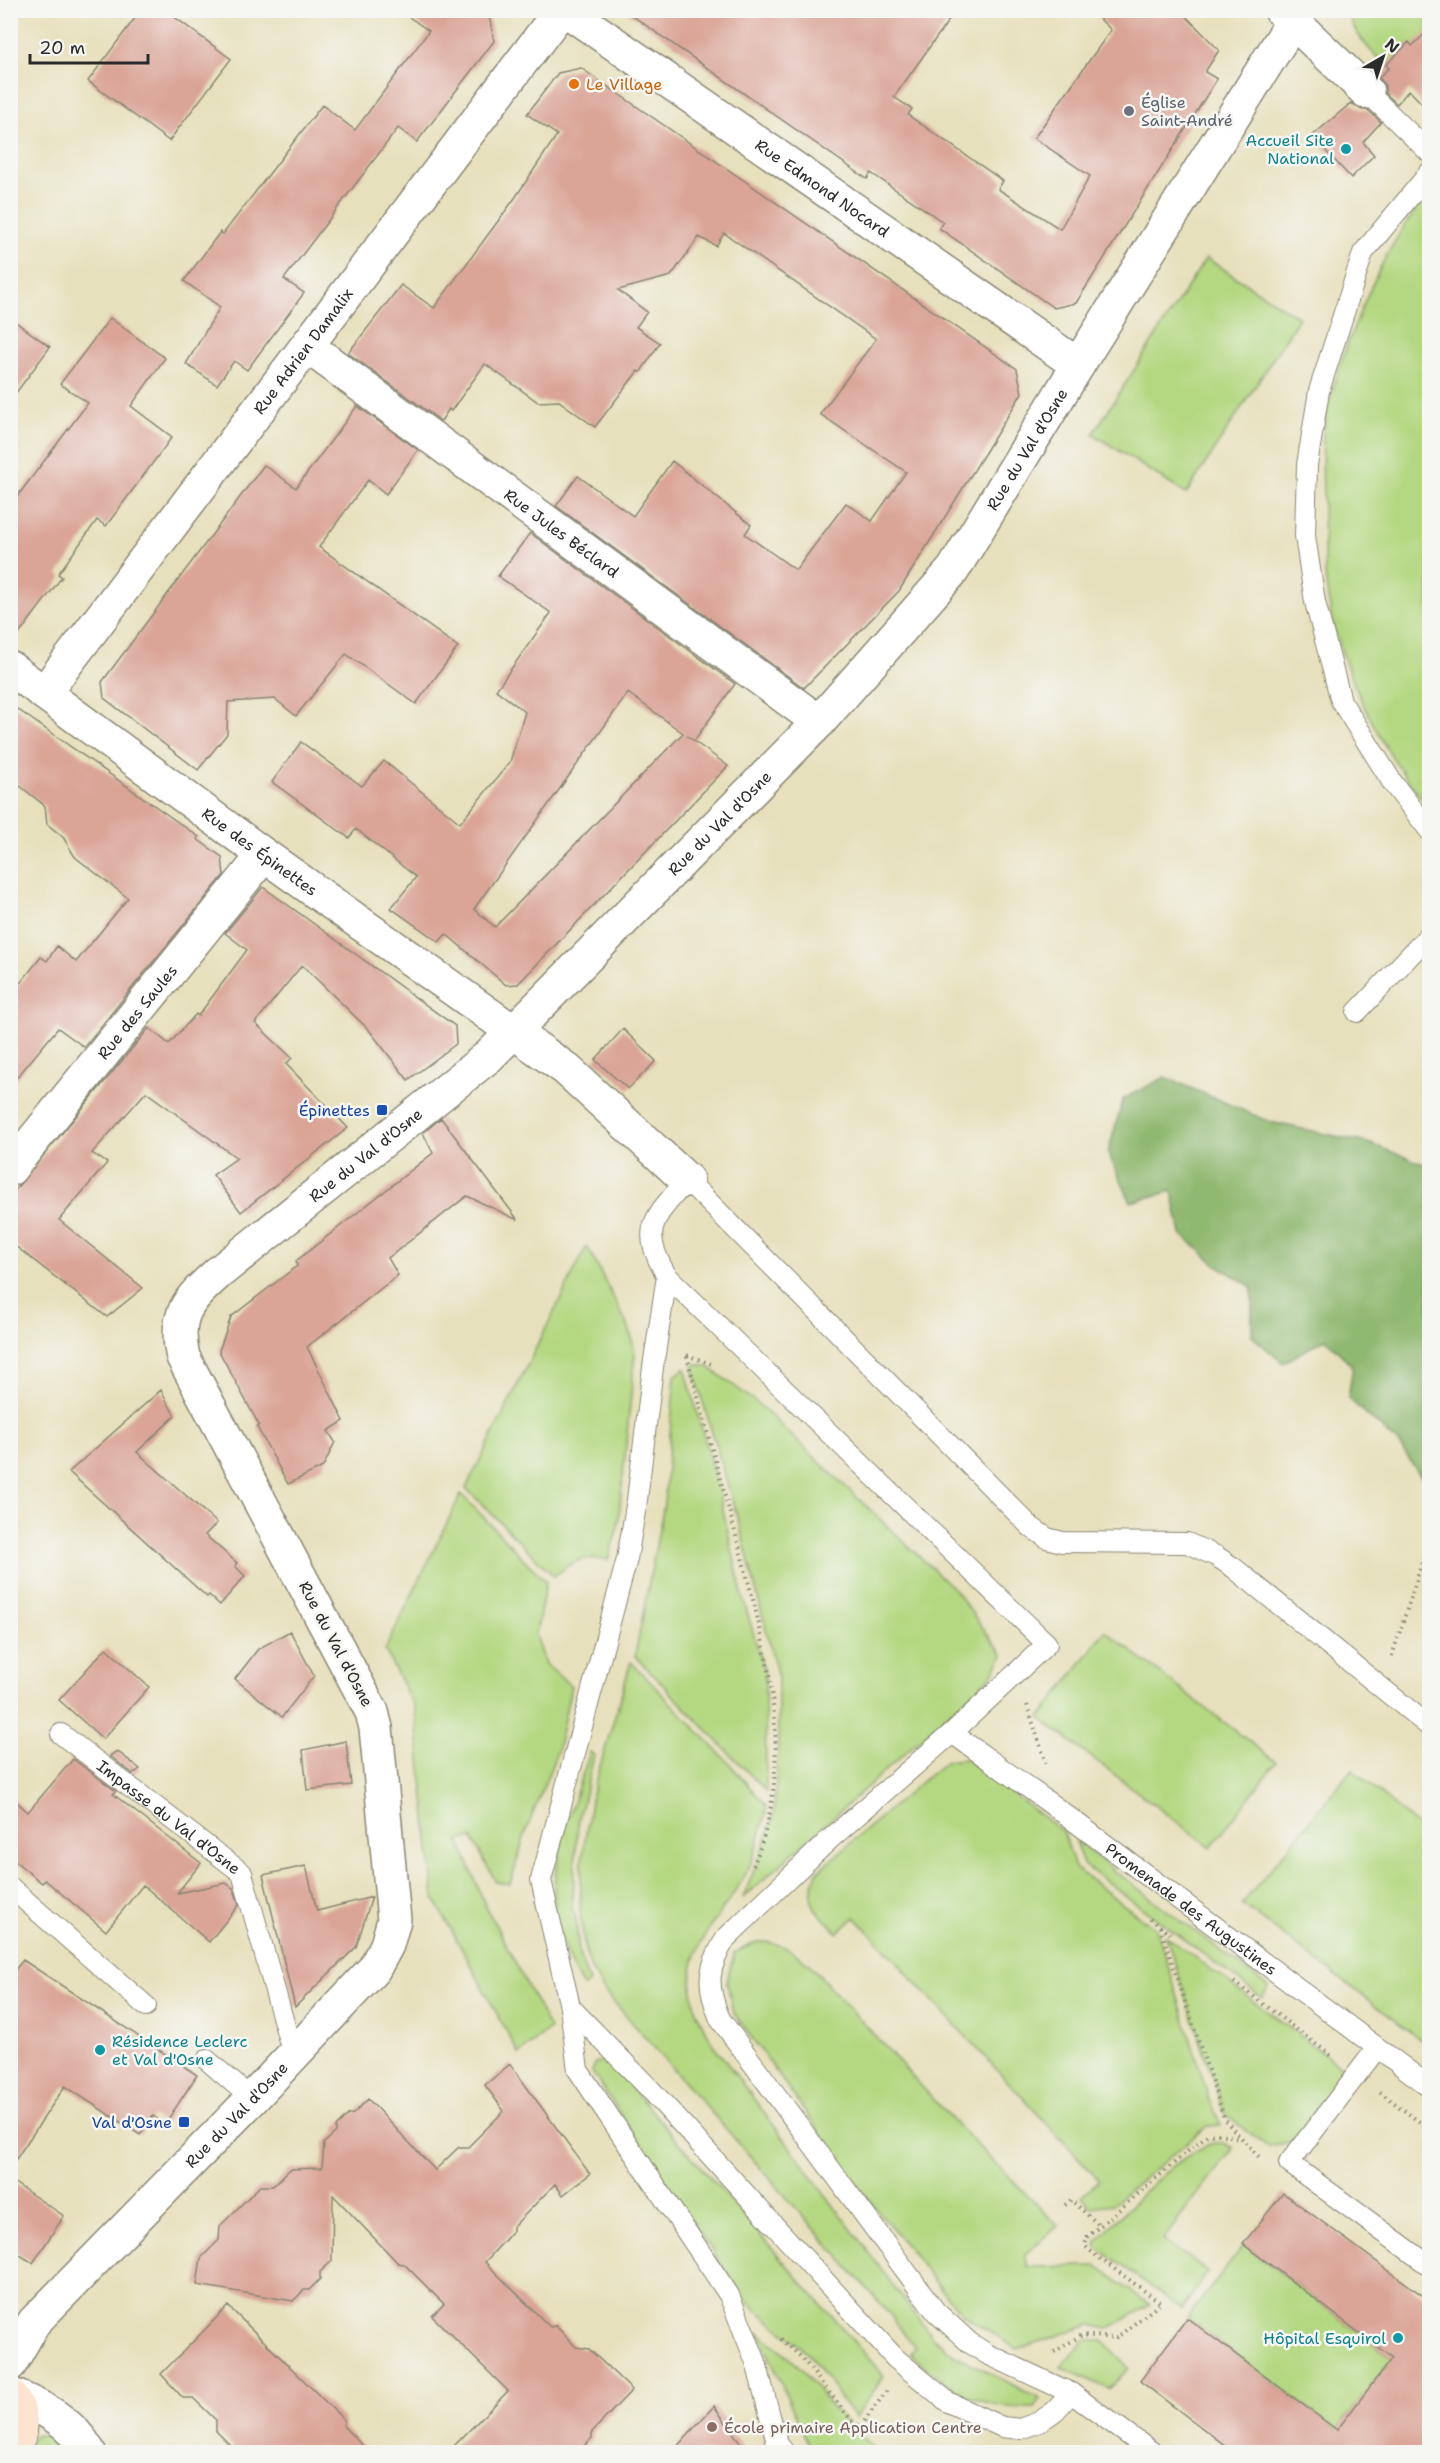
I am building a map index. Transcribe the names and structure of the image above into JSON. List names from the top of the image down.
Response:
{
  "streets": {
    "street": [
      "Rue Edmond Nocard",
      "Rue Adrien Damalix",
      "Rue du Val d'Osne",
      "Rue Jules Béclard",
      "Rue des Épinettes",
      "Rue des Saules"
    ],
    "lane": ["Impasse du Val d'Osne", "Promenade des Augustines"]
  },
  "crossings": [
    ["Rue Edmond Nocard", "Rue du Val d'Osne"],
    ["Rue Adrien Damalix", "Rue Jules Béclard"],
    ["Rue Adrien Damalix", "Rue des Épinettes"],
    ["Rue du Val d'Osne", "Rue Jules Béclard"],
    ["Rue du Val d'Osne", "Rue des Épinettes"],
    ["Rue du Val d'Osne", "Impasse du Val d'Osne"],
    ["Rue des Épinettes", "Rue des Saules"]
  ],
  "places": {
    "other": [
      "Le Village",
      "Église Saint-André",
      "Accueil Site National",
      "Résidence Leclerc et Val d'Osne",
      "Hôpital Esquirol",
      "École primaire Application Centre"
    ],
    "transit": ["Épinettes", "Val d'Osne"]
  },
  "scale_bar": "20 m",
  "north": "top right"
}
